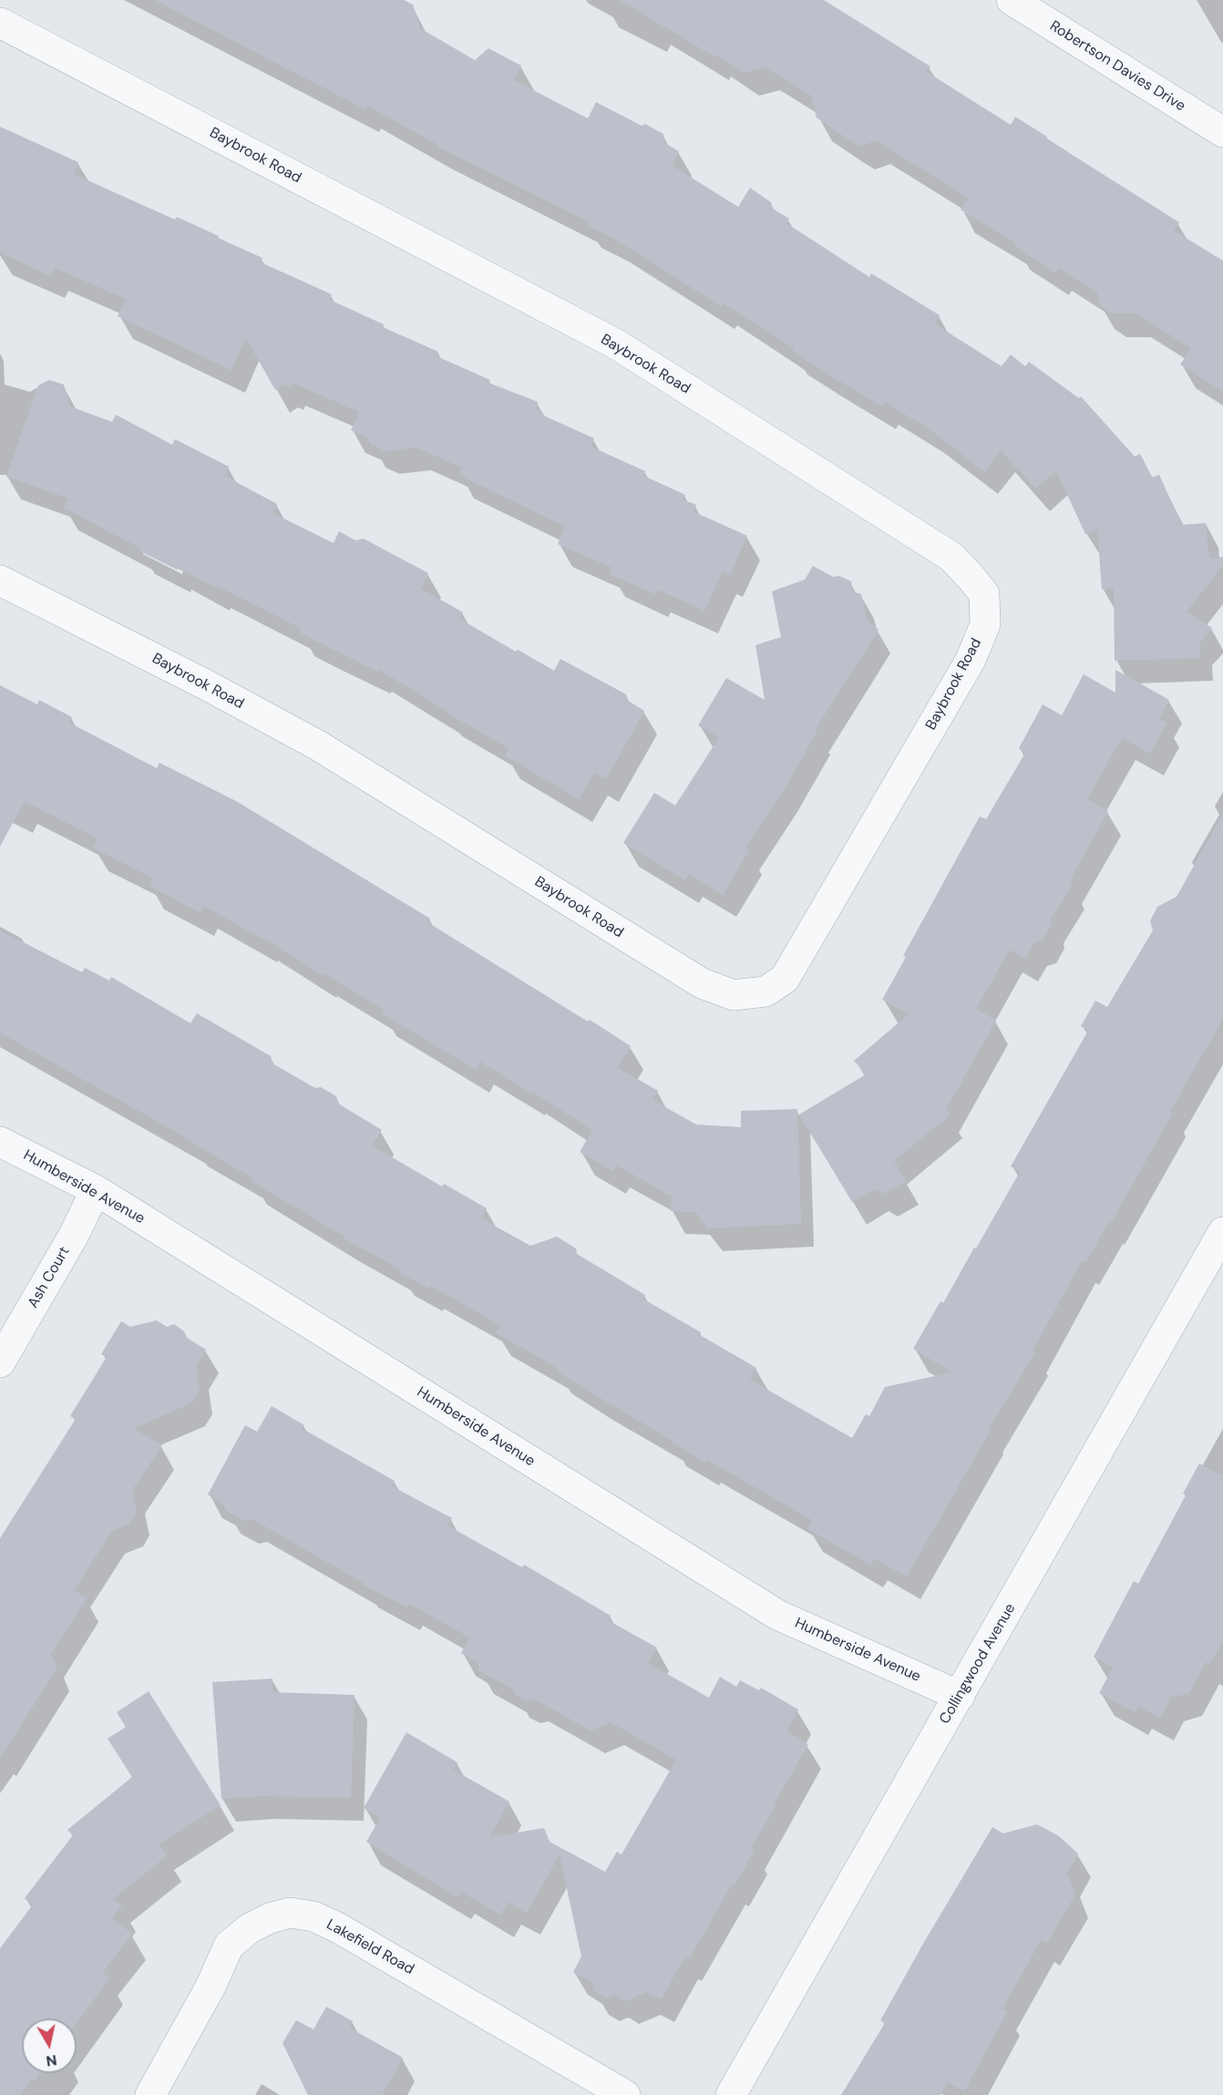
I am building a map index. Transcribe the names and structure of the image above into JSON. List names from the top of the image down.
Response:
{
  "streets": {
    "street": [
      "Robertson Davies Drive",
      "Baybrook Road",
      "Humberside Avenue",
      "Ash Court",
      "Collingwood Avenue",
      "Lakefield Road"
    ]
  },
  "crossings": [
    ["Humberside Avenue", "Ash Court"],
    ["Humberside Avenue", "Collingwood Avenue"]
  ],
  "north": "bottom"
}
